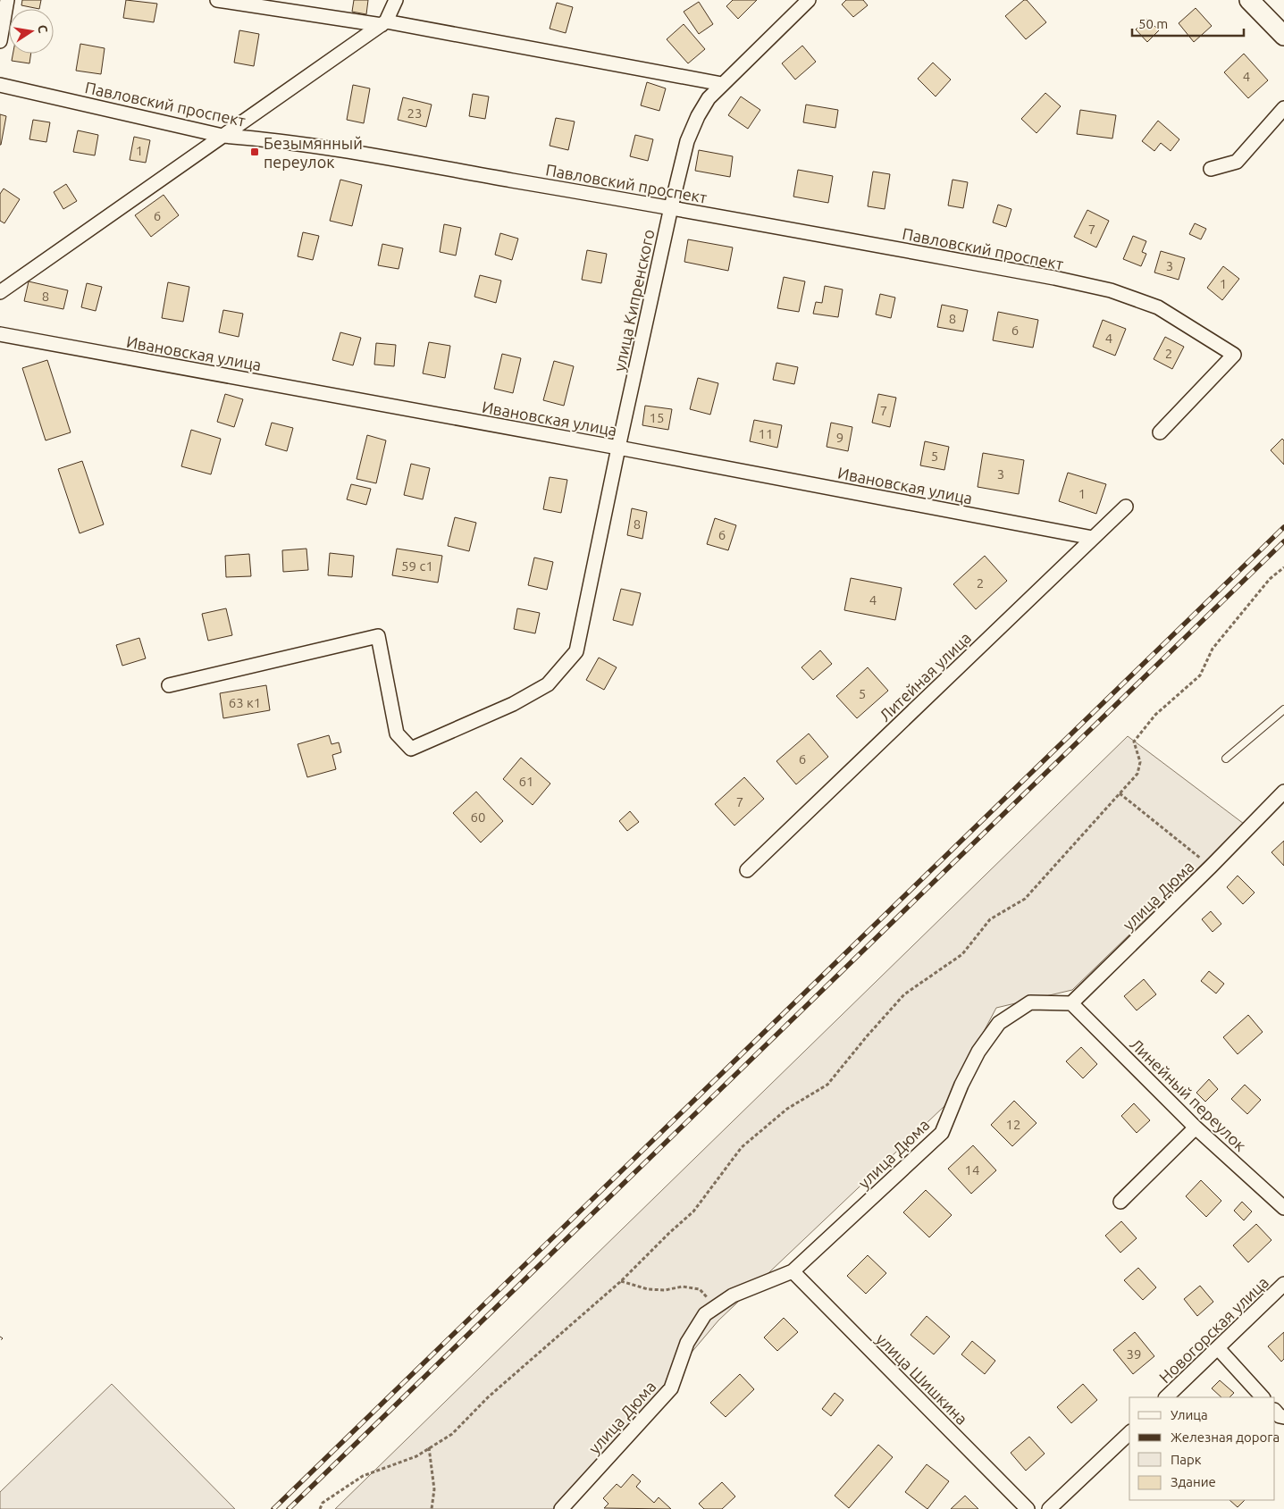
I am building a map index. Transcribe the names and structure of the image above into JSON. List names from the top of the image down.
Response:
{
  "streets": {
    "street": [
      "Павловский проспект",
      "улица Кипренского",
      "Ивановская улица",
      "Литейная улица",
      "улица Дюма",
      "Линейный переулок",
      "Новогорская улица",
      "улица Шишкина"
    ]
  },
  "crossings": [
    ["Павловский проспект", "улица Кипренского"],
    ["улица Кипренского", "Ивановская улица"],
    ["Ивановская улица", "Литейная улица"],
    ["улица Дюма", "Линейный переулок"],
    ["улица Дюма", "улица Шишкина"]
  ],
  "places": {
    "transit": ["Безымянный переулок"]
  },
  "house_numbers": [
    "4",
    "23",
    "1",
    "6",
    "7",
    "3",
    "1",
    "8",
    "8",
    "6",
    "4",
    "2",
    "7",
    "15",
    "11",
    "9",
    "5",
    "3",
    "1",
    "8",
    "6",
    "59 с1",
    "2",
    "4",
    "5",
    "63 к1",
    "6",
    "61",
    "7",
    "60",
    "12",
    "14",
    "39"
  ],
  "legend": [
    "Улица",
    "Железная дорога",
    "Парк",
    "Здание"
  ],
  "scale_bar": "50 m",
  "north": "right"
}
